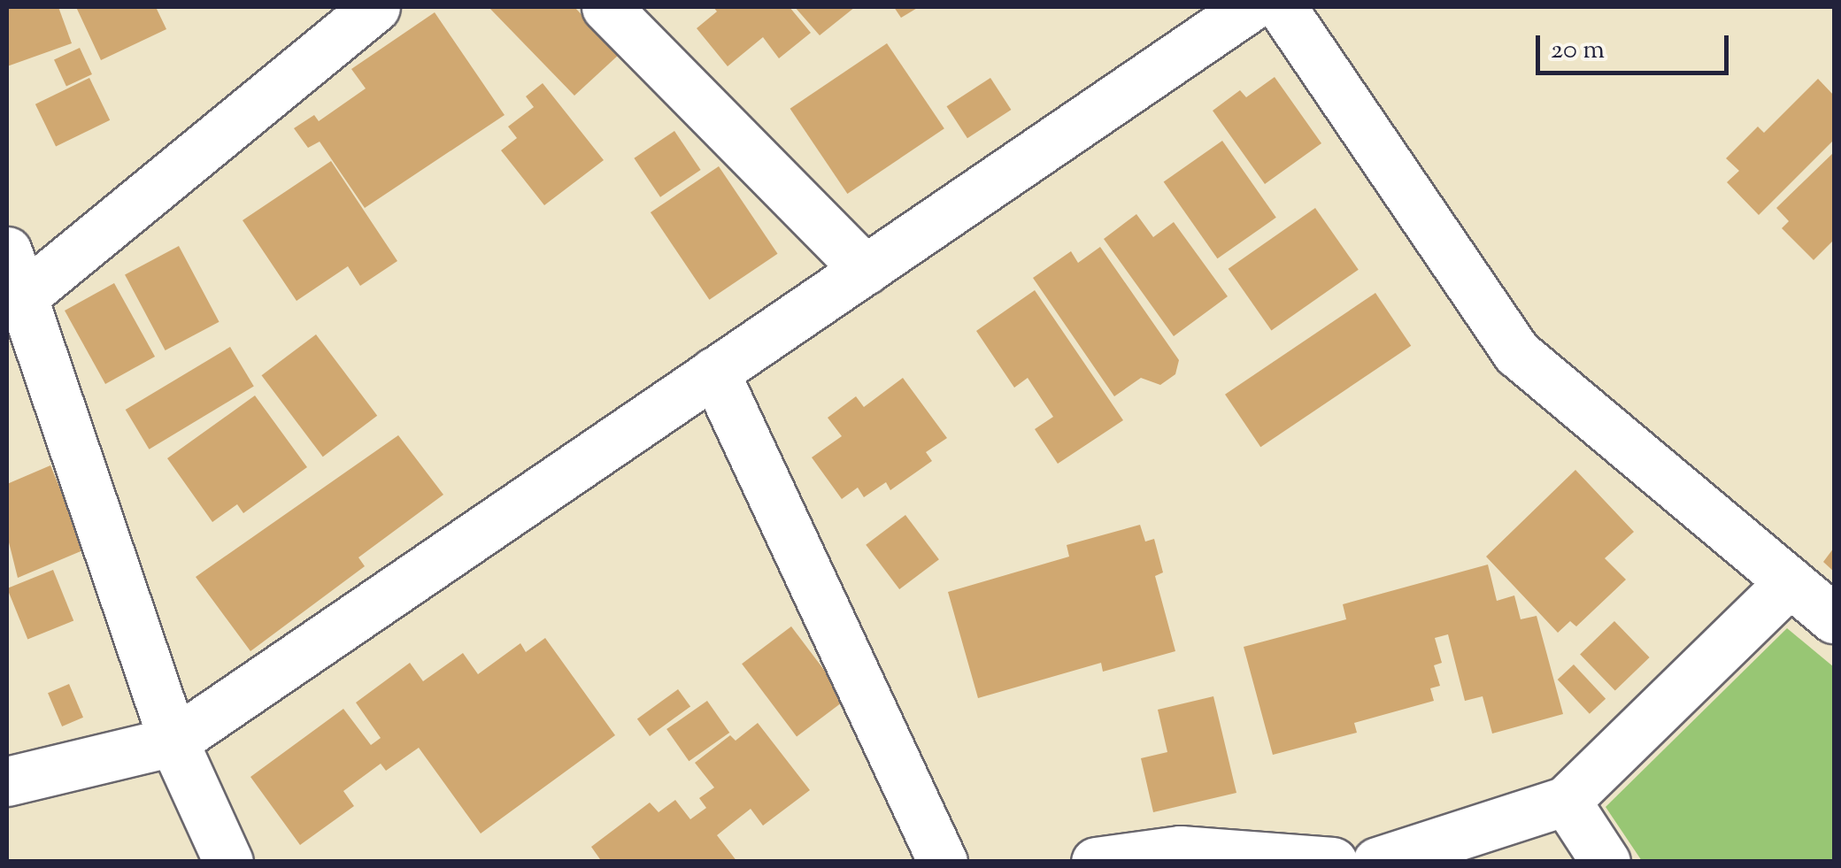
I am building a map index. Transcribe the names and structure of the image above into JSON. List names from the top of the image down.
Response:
{
  "scale_bar": "20 m"
}
